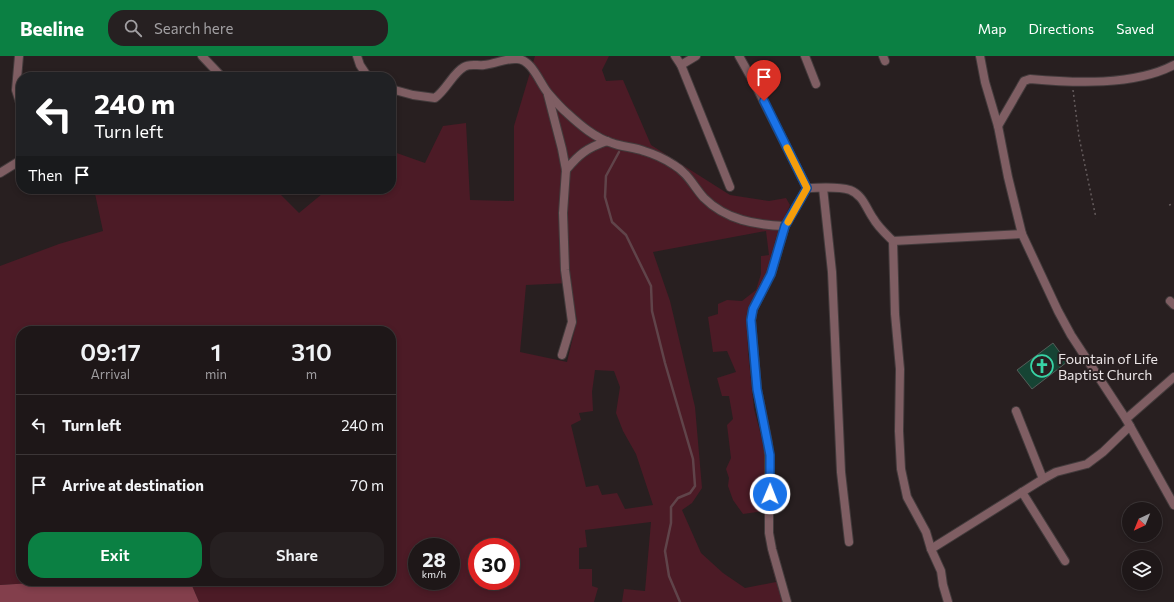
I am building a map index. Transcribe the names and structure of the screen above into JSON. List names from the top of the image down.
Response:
{
  "places": {
    "church": ["Fountain of Life Baptist Church"]
  },
  "north": "bottom left",
  "page": {
    "header": "Beeline",
    "search": "Search here",
    "nav": ["Map", "Directions", "Saved"],
    "turn": ["240 m", "Turn left"],
    "then": "Then",
    "eta": [
      "09:17",
      "Arrival",
      "1",
      "min",
      "310",
      "m"
    ],
    "list": [
      {
        "name": "Turn left",
        "value": "240 m"
      },
      {
        "name": "Arrive at destination",
        "value": "70 m"
      }
    ],
    "buttons": ["Exit", "Share"],
    "speed": "28 km/h",
    "limit": "30"
  }
}
